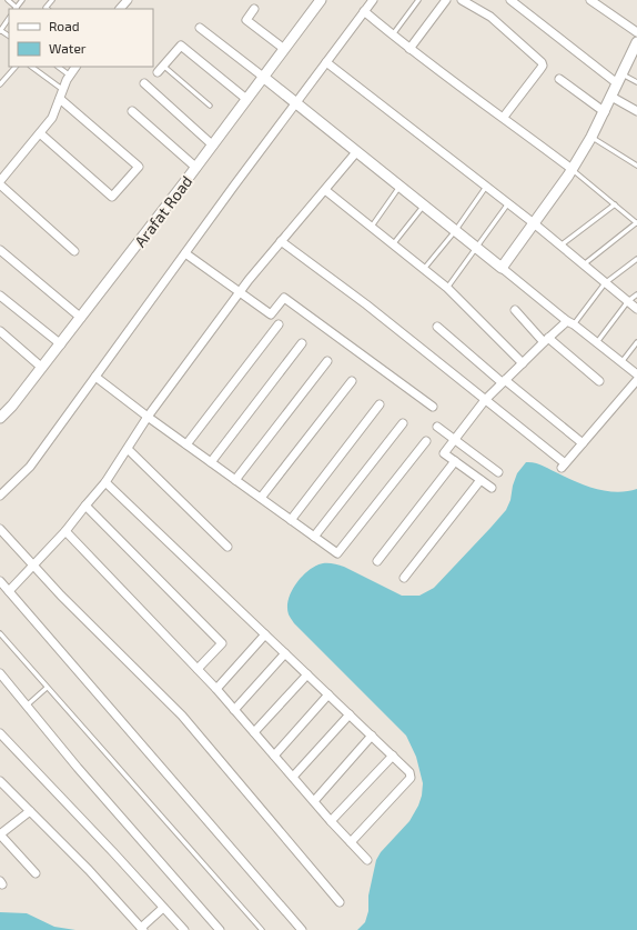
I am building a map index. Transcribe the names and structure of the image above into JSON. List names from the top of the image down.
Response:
{
  "streets": {
    "street": ["Arafat Road"]
  },
  "legend": ["Road", "Water"]
}
